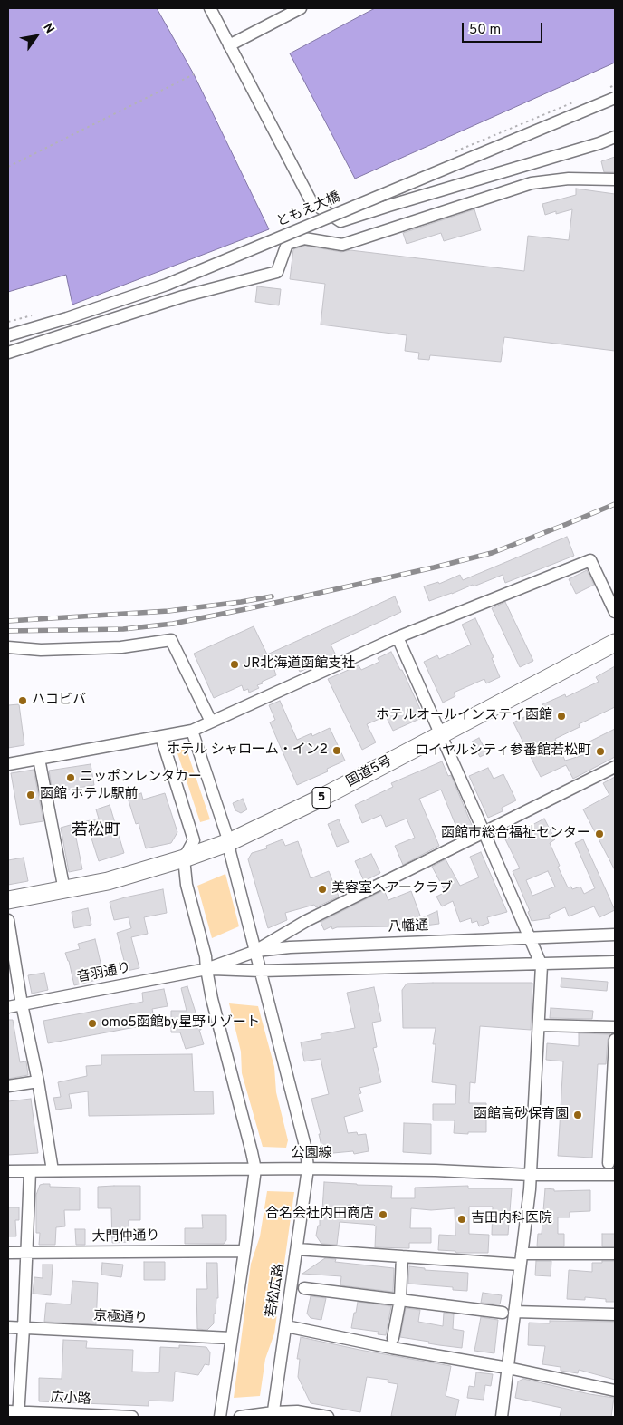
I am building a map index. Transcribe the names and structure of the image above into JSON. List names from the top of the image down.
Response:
{
  "streets": {
    "highway": ["国道5号", "5"],
    "street": [
      "ともえ大橋",
      "八幡通",
      "音羽通り",
      "公園線",
      "大門仲通り",
      "若松広路",
      "京極通り",
      "広小路"
    ]
  },
  "crossings": [
    ["国道5号", "若松広路"],
    ["八幡通", "音羽通り"],
    ["八幡通", "若松広路"],
    ["公園線", "若松広路"]
  ],
  "districts": ["若松町"],
  "places": [
    "JR北海道函館支社",
    "ハコビバ",
    "ホテルオールインステイ函館",
    "ホテル シャローム・イン2",
    "ロイヤルシティ参番館若松町",
    "ニッポンレンタカー",
    "函館 ホテル駅前",
    "函館市総合福祉センター",
    "美容室ヘアークラブ",
    "omo5函館by星野リゾート",
    "函館高砂保育園",
    "合名会社内田商店",
    "吉田内科医院"
  ],
  "scale_bar": "50 m",
  "north": "top right"
}
